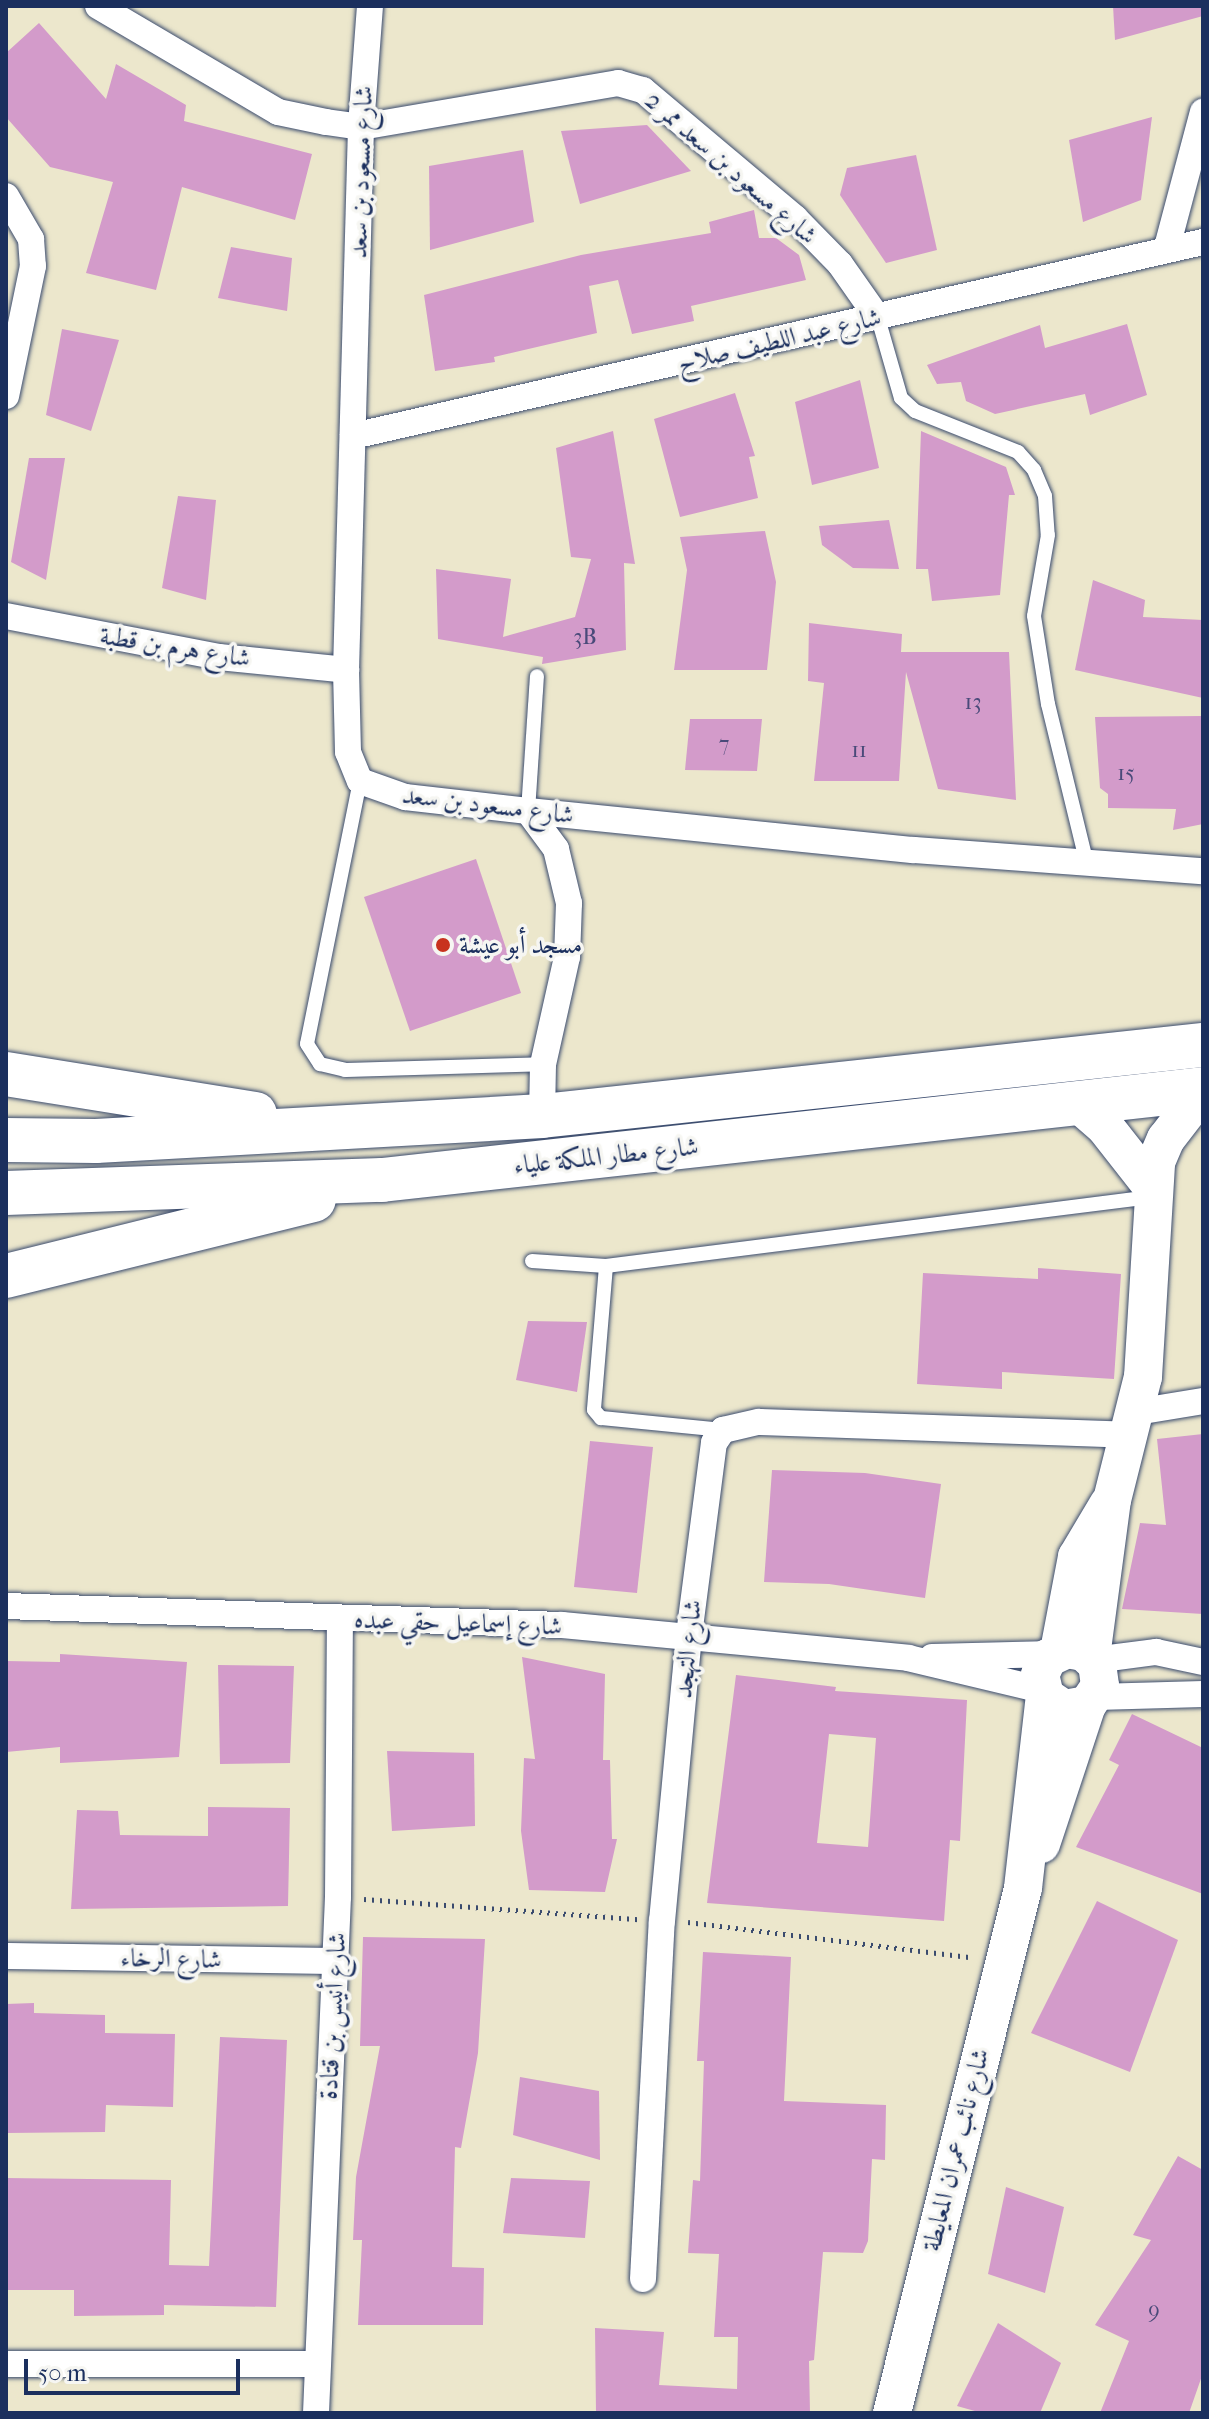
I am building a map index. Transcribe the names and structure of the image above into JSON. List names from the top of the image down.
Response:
{
  "streets": {
    "highway": ["شارع مطار الملكة علياء"],
    "street": [
      "شارع مسعود بن سعد ممر 2",
      "شارع مسعود بن سعد",
      "شارع عبد اللطيف صلاح",
      "شارع هرم بن قطبة",
      "شارع إسماعيل حقي عبده",
      "شارع التهجد",
      "شارع الرخاء",
      "شارع أنيس بن قتادة",
      "شارع نائب عمران المعايطة"
    ]
  },
  "crossings": [
    ["شارع مسعود بن سعد ممر 2", "شارع مسعود بن سعد"],
    ["شارع مسعود بن سعد ممر 2", "شارع عبد اللطيف صلاح"],
    ["شارع مسعود بن سعد", "شارع عبد اللطيف صلاح"],
    ["شارع مسعود بن سعد", "شارع هرم بن قطبة"],
    ["شارع مطار الملكة علياء", "شارع نائب عمران المعايطة"],
    ["شارع إسماعيل حقي عبده", "شارع التهجد"],
    ["شارع إسماعيل حقي عبده", "شارع أنيس بن قتادة"],
    ["شارع إسماعيل حقي عبده", "شارع نائب عمران المعايطة"],
    ["شارع الرخاء", "شارع أنيس بن قتادة"]
  ],
  "places": ["مسجد أبو عيشة"],
  "house_numbers": [
    "3B",
    "13",
    "7",
    "11",
    "15",
    "9"
  ],
  "scale_bar": "50 m"
}
